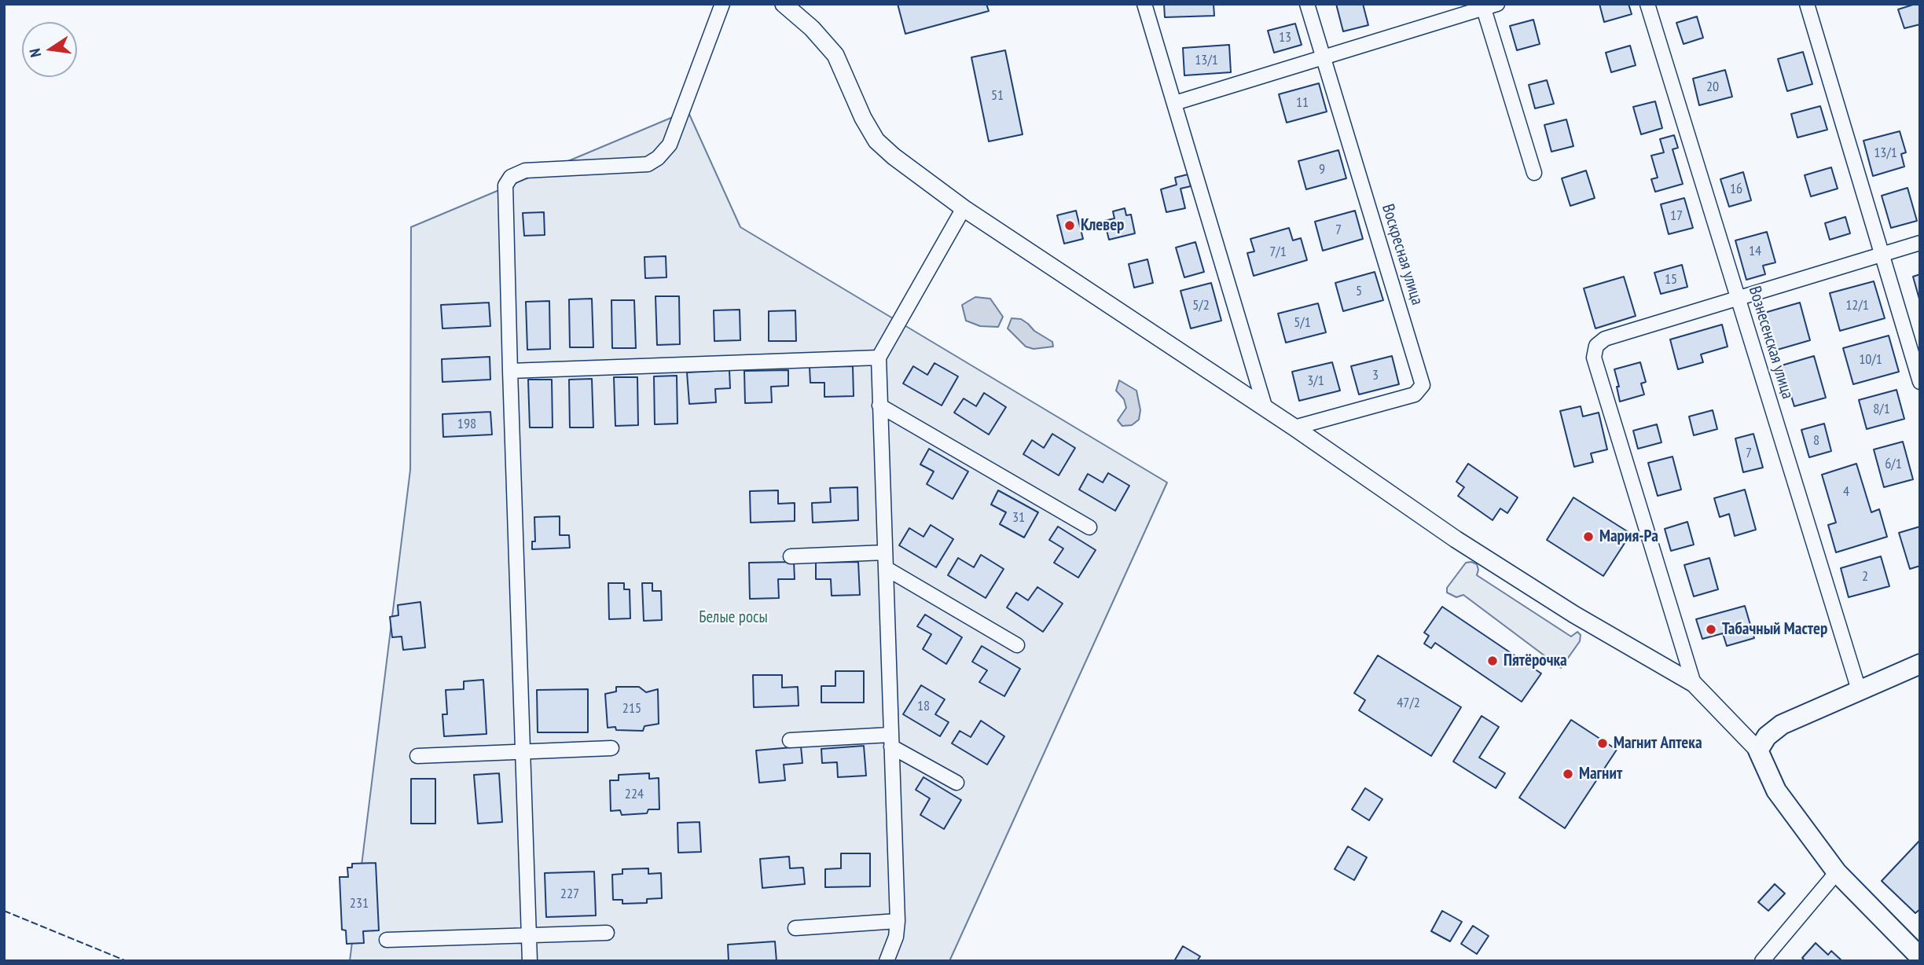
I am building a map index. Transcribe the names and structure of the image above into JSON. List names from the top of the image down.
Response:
{
  "streets": {
    "street": ["Воскресная улица", "Вознесенская улица"]
  },
  "parks": ["Белые росы"],
  "places": [
    "Клевер",
    "Мария-Ра",
    "Табачный Мастер",
    "Пятёрочка",
    "Магнит Аптека",
    "Магнит"
  ],
  "house_numbers": [
    "13",
    "13/1",
    "20",
    "51",
    "11",
    "13/1",
    "9",
    "16",
    "17",
    "7",
    "14",
    "7/1",
    "15",
    "5",
    "5/2",
    "12/1",
    "5/1",
    "10/1",
    "3",
    "3/1",
    "8/1",
    "198",
    "8",
    "7",
    "6/1",
    "4",
    "31",
    "2",
    "47/2",
    "18",
    "215",
    "224",
    "227",
    "231"
  ],
  "north": "left"
}
